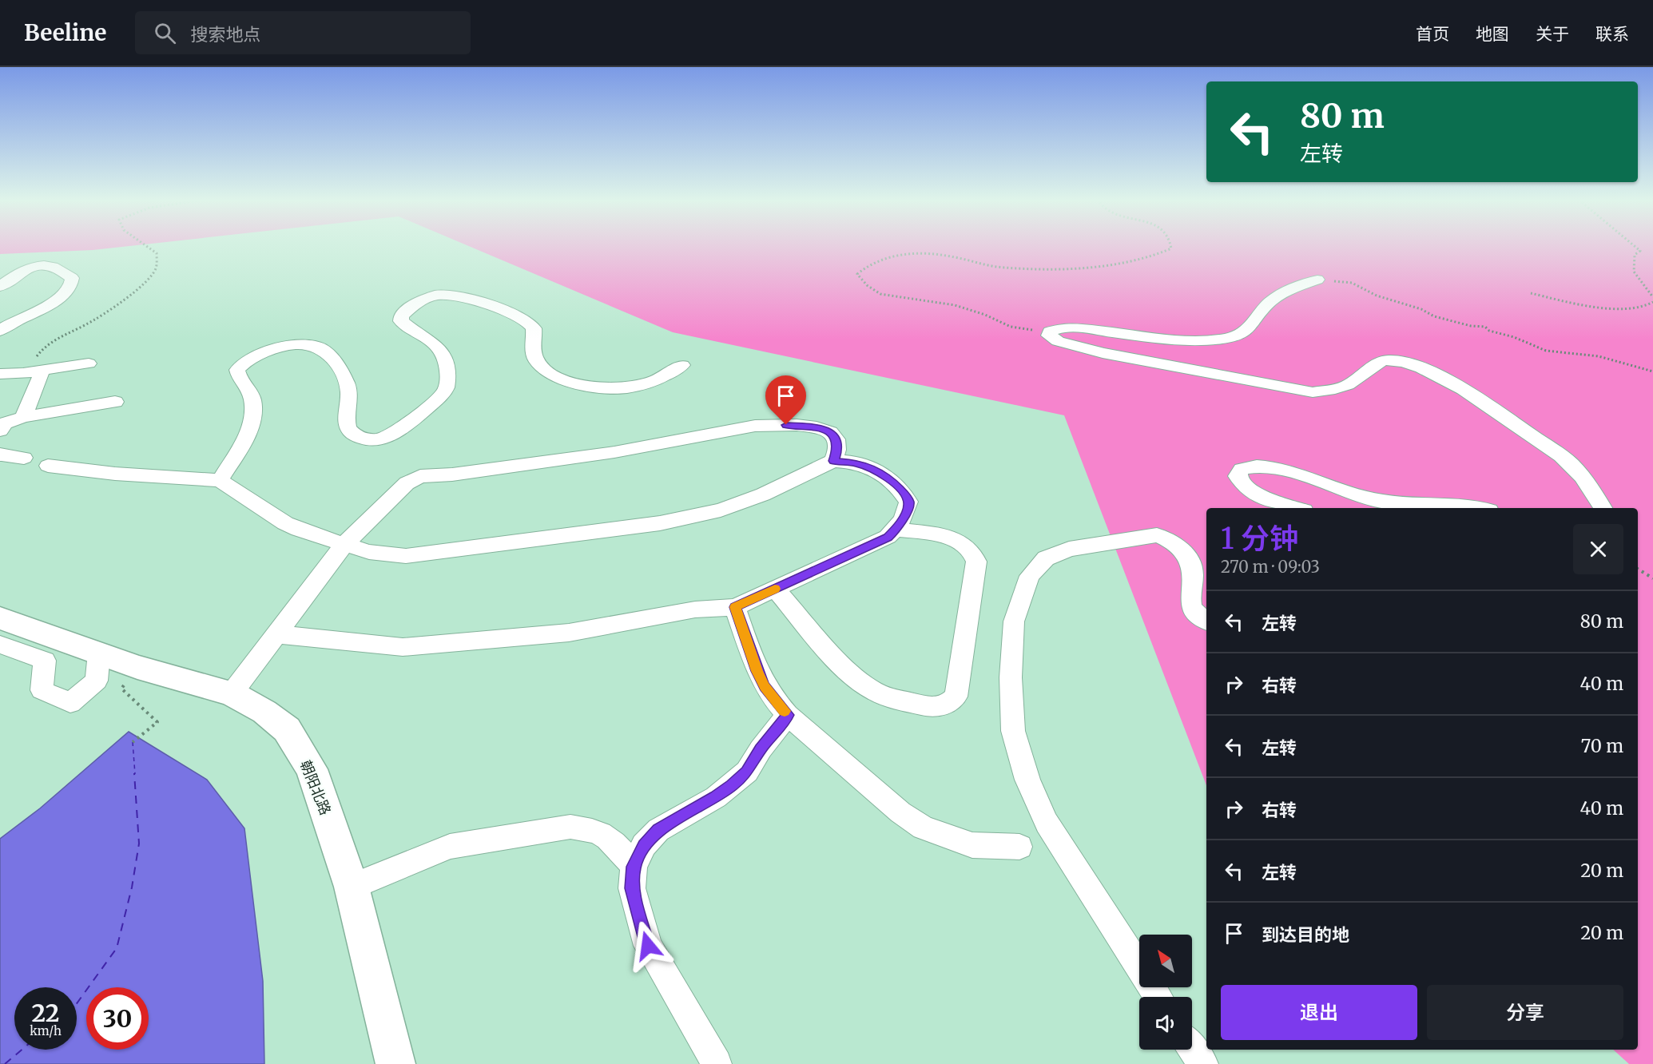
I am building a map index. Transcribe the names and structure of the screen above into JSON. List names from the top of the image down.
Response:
{
  "streets": {
    "main road": ["朝阳北路"]
  },
  "north": "top left",
  "page": {
    "header": "Beeline",
    "search": "搜索地点",
    "nav": [
      "首页",
      "地图",
      "关于",
      "联系"
    ],
    "turn": ["80 m", "左转"],
    "heading": ["1 分钟", "270 m · 09:03"],
    "list": [
      {
        "name": "左转",
        "value": "80 m"
      },
      {
        "name": "右转",
        "value": "40 m"
      },
      {
        "name": "左转",
        "value": "70 m"
      },
      {
        "name": "右转",
        "value": "40 m"
      },
      {
        "name": "左转",
        "value": "20 m"
      },
      {
        "name": "到达目的地",
        "value": "20 m"
      }
    ],
    "buttons": ["退出", "分享"],
    "speed": "22 km/h",
    "limit": "30"
  }
}
